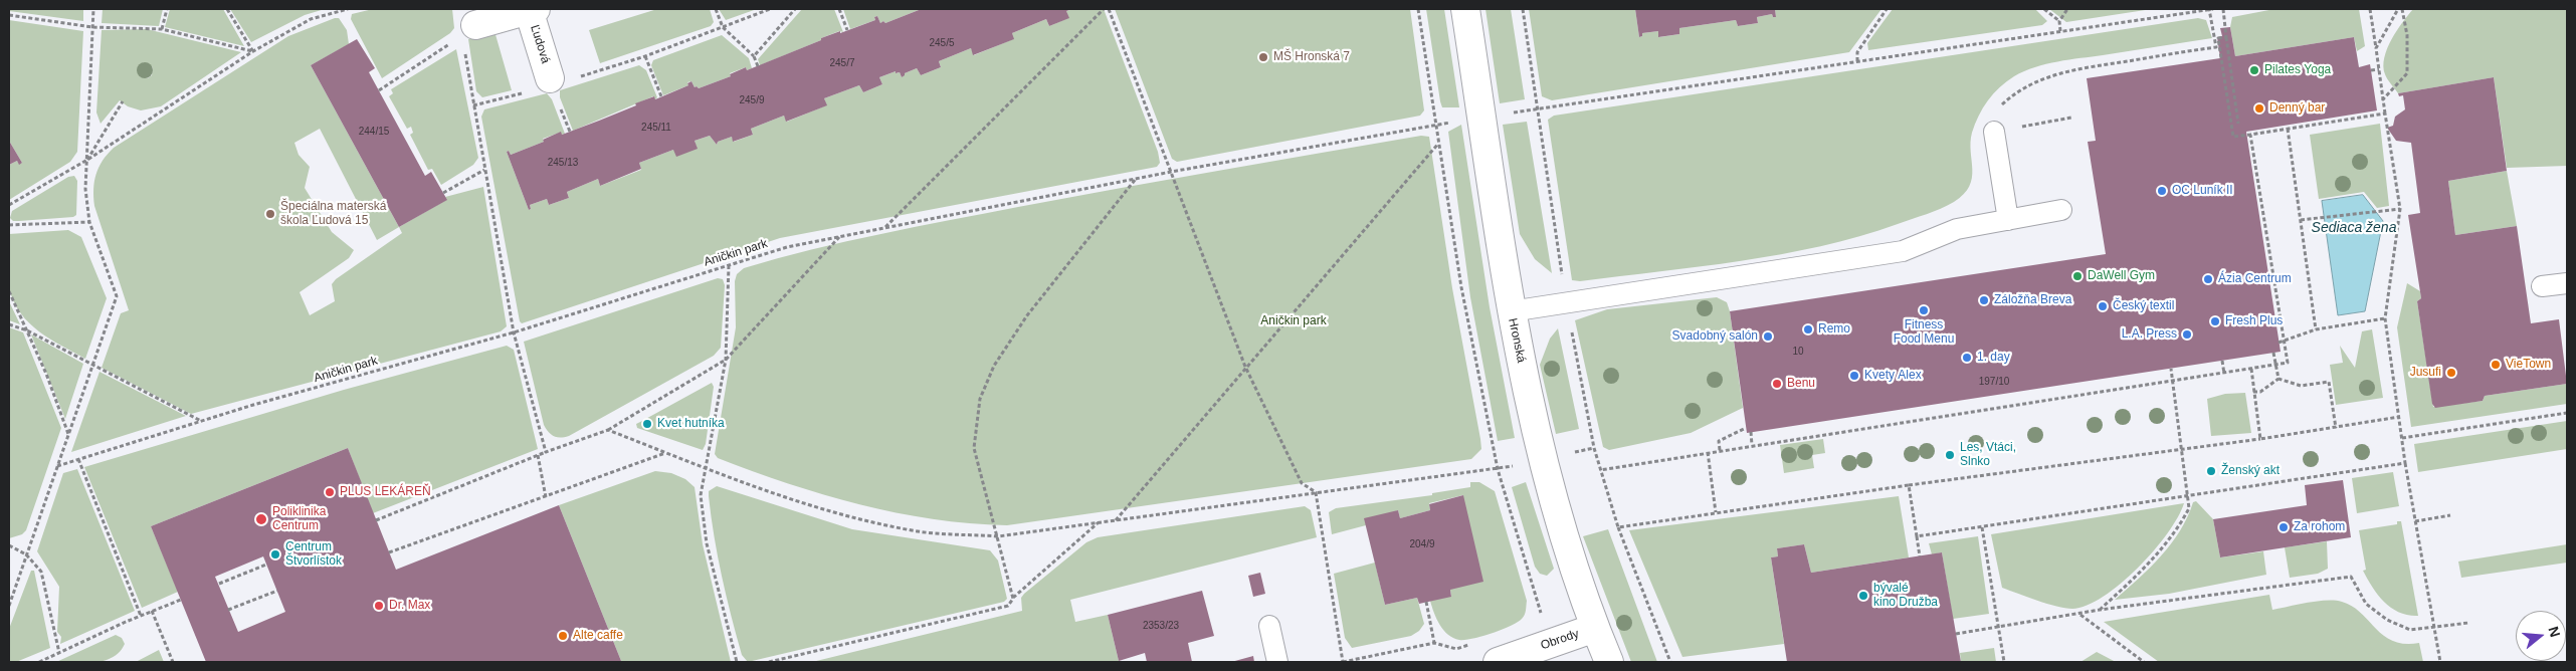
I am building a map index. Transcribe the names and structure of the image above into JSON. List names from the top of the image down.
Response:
{
  "streets": {
    "street": ["Ľudová", "Hronská", "Obrody"],
    "path": ["Aničkin park"]
  },
  "crossings": [
    ["Hronská", "Obrody"]
  ],
  "water": ["Sediaca žena"],
  "parks": ["Aničkin park"],
  "places": [
    "MŠ Hronská 7",
    "Pilates Yoga",
    "Denný bar",
    "OC Luník II",
    "Špeciálna materská škola Ľudová 15",
    "DaWell Gym",
    "Ázia Centrum",
    "Záložňa Breva",
    "Český textil",
    "Fitness Food Menu",
    "Fresh Plus",
    "Remo",
    "L.A. Press",
    "Svadobný salón",
    "1. day",
    "VieTown",
    "Jusufi",
    "Kvety Alex",
    "Benu",
    "Kvet hutníka",
    "Les, Vtáci, Slnko",
    "Ženský akt",
    "PLUS LEKÁREŇ",
    "Poliklinika Centrum",
    "Za rohom",
    "Centrum Štvorlístok",
    "bývalé kino Družba",
    "Dr. Max",
    "Alte caffe"
  ],
  "house_numbers": [
    "245/5",
    "245/7",
    "245/9",
    "245/11",
    "244/15",
    "245/13",
    "10",
    "197/10",
    "204/9",
    "2353/23"
  ],
  "north": "right"
}
